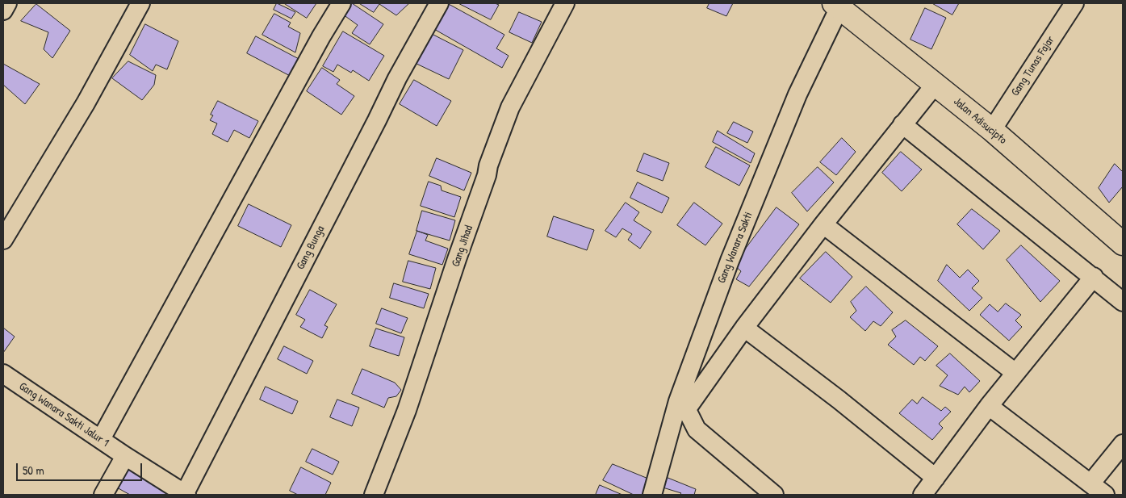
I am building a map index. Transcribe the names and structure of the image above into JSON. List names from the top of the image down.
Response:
{
  "streets": {
    "main road": ["Jalan Adisucipto"],
    "street": [
      "Gang Tunas Fajar",
      "Gang Jihad",
      "Gang Bunga",
      "Gang Wanara Sakti",
      "Gang Wanara Sakti Jalur 1"
    ]
  },
  "crossings": [
    ["Gang Tunas Fajar", "Jalan Adisucipto"],
    ["Jalan Adisucipto", "Gang Wanara Sakti"],
    ["Gang Bunga", "Gang Wanara Sakti Jalur 1"]
  ],
  "scale_bar": "50 m"
}
